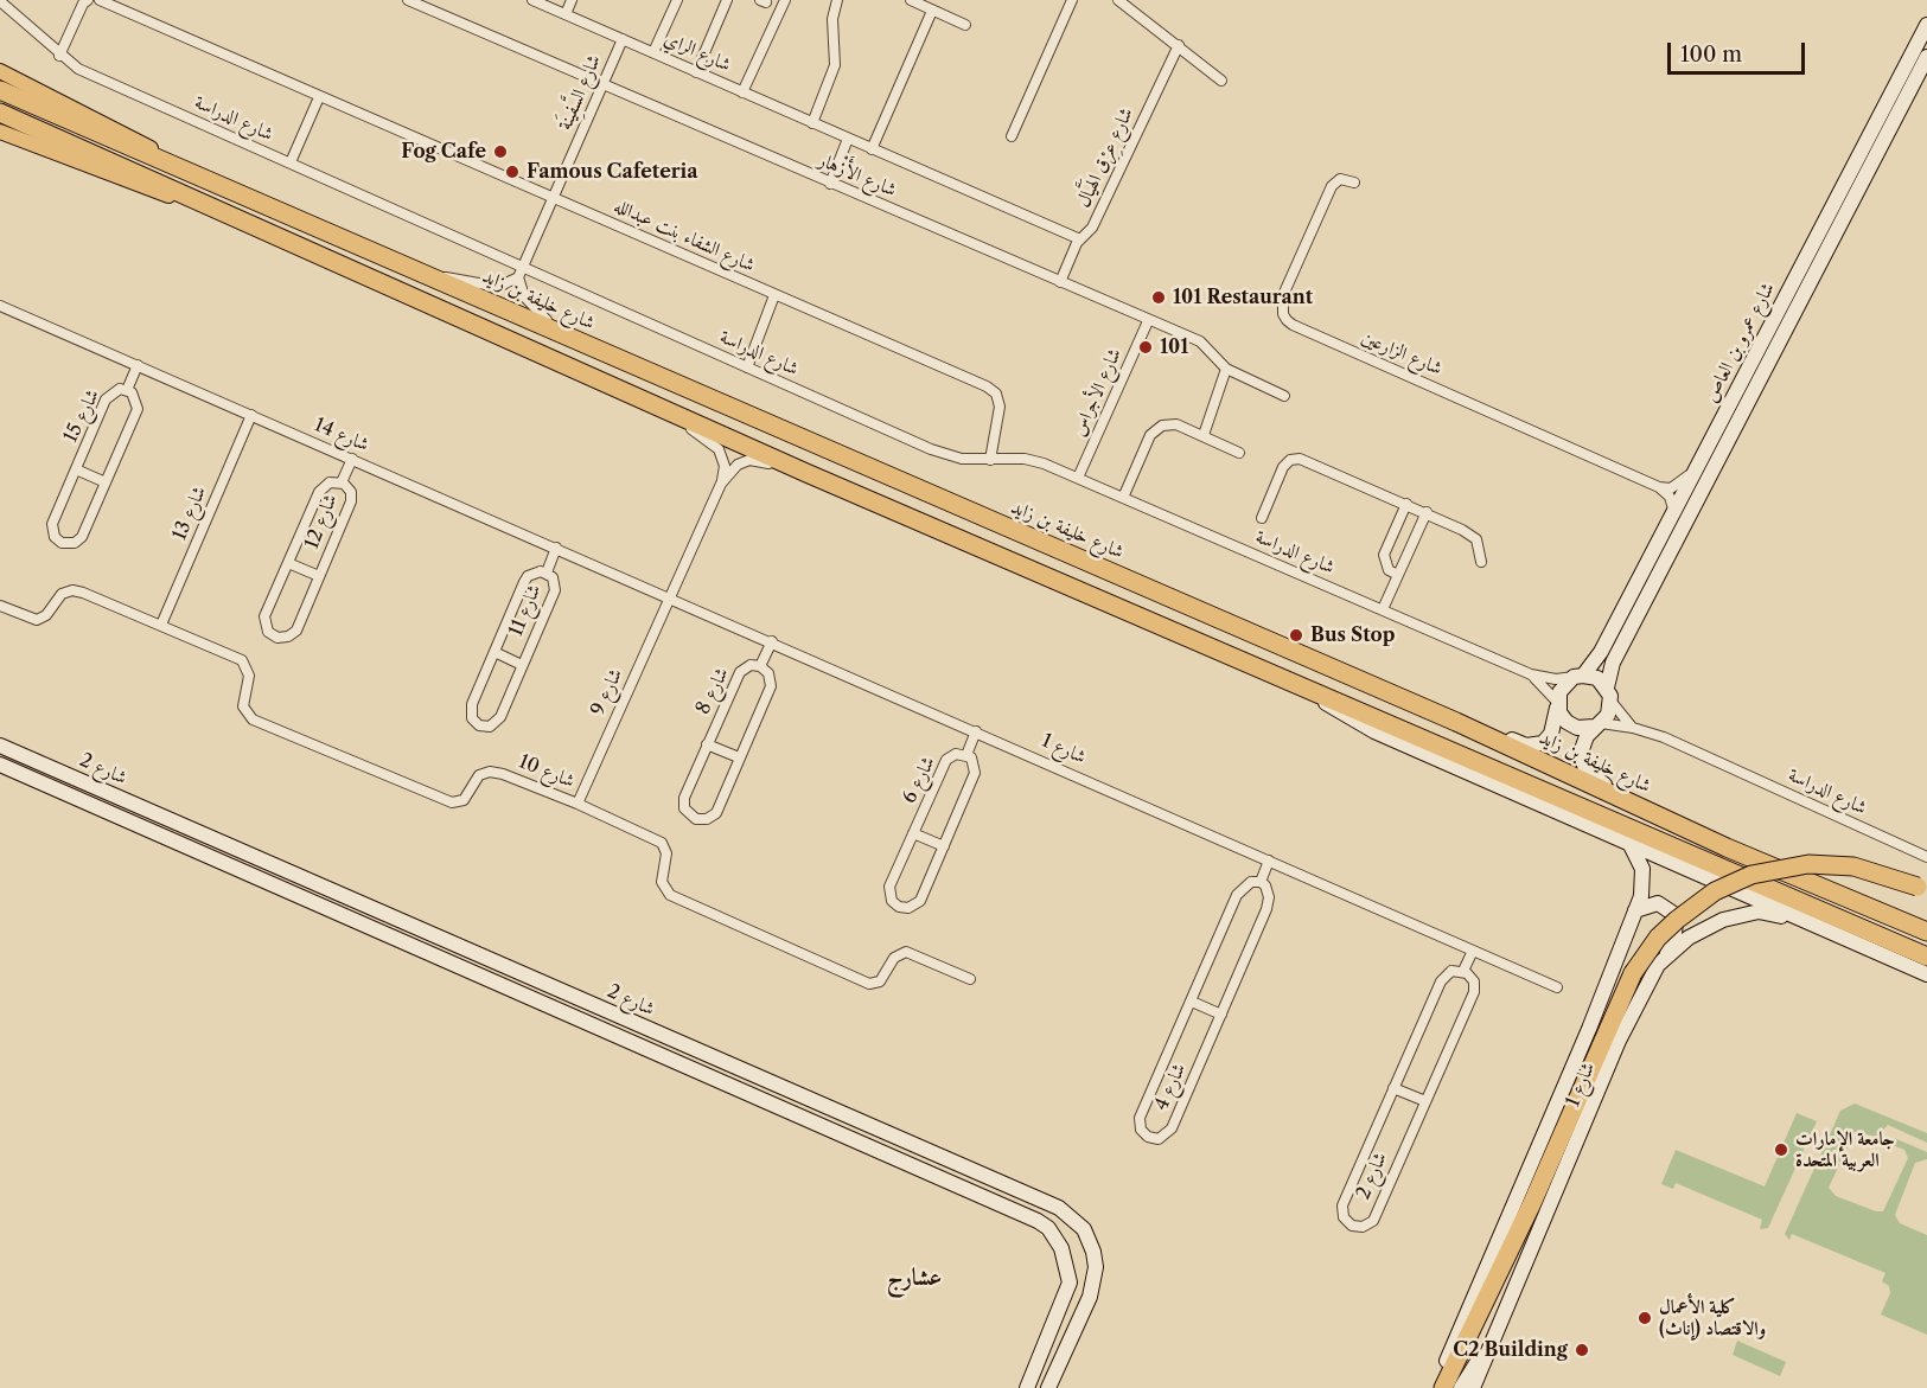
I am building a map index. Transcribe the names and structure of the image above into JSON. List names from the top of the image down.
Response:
{
  "streets": {
    "highway": ["شارع خليفة بن زايد"],
    "street": [
      "شارع الراي",
      "شارع السَّفِينَة",
      "شارع الدراسة",
      "شارع عِرْق الهَيَّال",
      "شارع الأَزْهار",
      "شارع الشفاء بنت عبدالله",
      "شارع عمرو بن العاص",
      "شارع الزارعين",
      "شارع الأجراس",
      "شارع 15",
      "شارع 14",
      "شارع 13",
      "شارع 12",
      "شارع 11",
      "شارع 8",
      "شارع 9",
      "شارع 1",
      "شارع 2",
      "شارع 10",
      "شارع 6",
      "شارع 4"
    ]
  },
  "crossings": [
    ["شارع الراي", "شارع السَّفِينَة"],
    ["شارع الراي", "شارع عِرْق الهَيَّال"],
    ["شارع السَّفِينَة", "شارع الدراسة"],
    ["شارع السَّفِينَة", "شارع الأَزْهار"],
    ["شارع السَّفِينَة", "شارع الشفاء بنت عبدالله"],
    ["شارع الدراسة", "شارع الشفاء بنت عبدالله"],
    ["شارع الدراسة", "شارع عمرو بن العاص"],
    ["شارع الدراسة", "شارع الأجراس"],
    ["شارع عِرْق الهَيَّال", "شارع الأَزْهار"],
    ["شارع الأَزْهار", "شارع الأجراس"],
    ["شارع 15", "شارع 14"],
    ["شارع 14", "شارع 13"],
    ["شارع 14", "شارع 12"],
    ["شارع 14", "شارع 11"],
    ["شارع 14", "شارع 9"],
    ["شارع 14", "شارع 1"],
    ["شارع 13", "شارع 10"],
    ["شارع 8", "شارع 1"],
    ["شارع 9", "شارع 1"],
    ["شارع 9", "شارع 10"],
    ["شارع 1", "شارع 2"],
    ["شارع 1", "شارع 6"],
    ["شارع 1", "شارع 4"]
  ],
  "districts": ["عشارج"],
  "places": [
    "Fog Cafe",
    "Famous Cafeteria",
    "101 Restaurant",
    "101",
    "Bus Stop",
    "جامعة الإمارات العربية المتحدة",
    "كلية الأعمال والاقتصاد (إناث)",
    "C2 Building"
  ],
  "scale_bar": "100 m"
}
